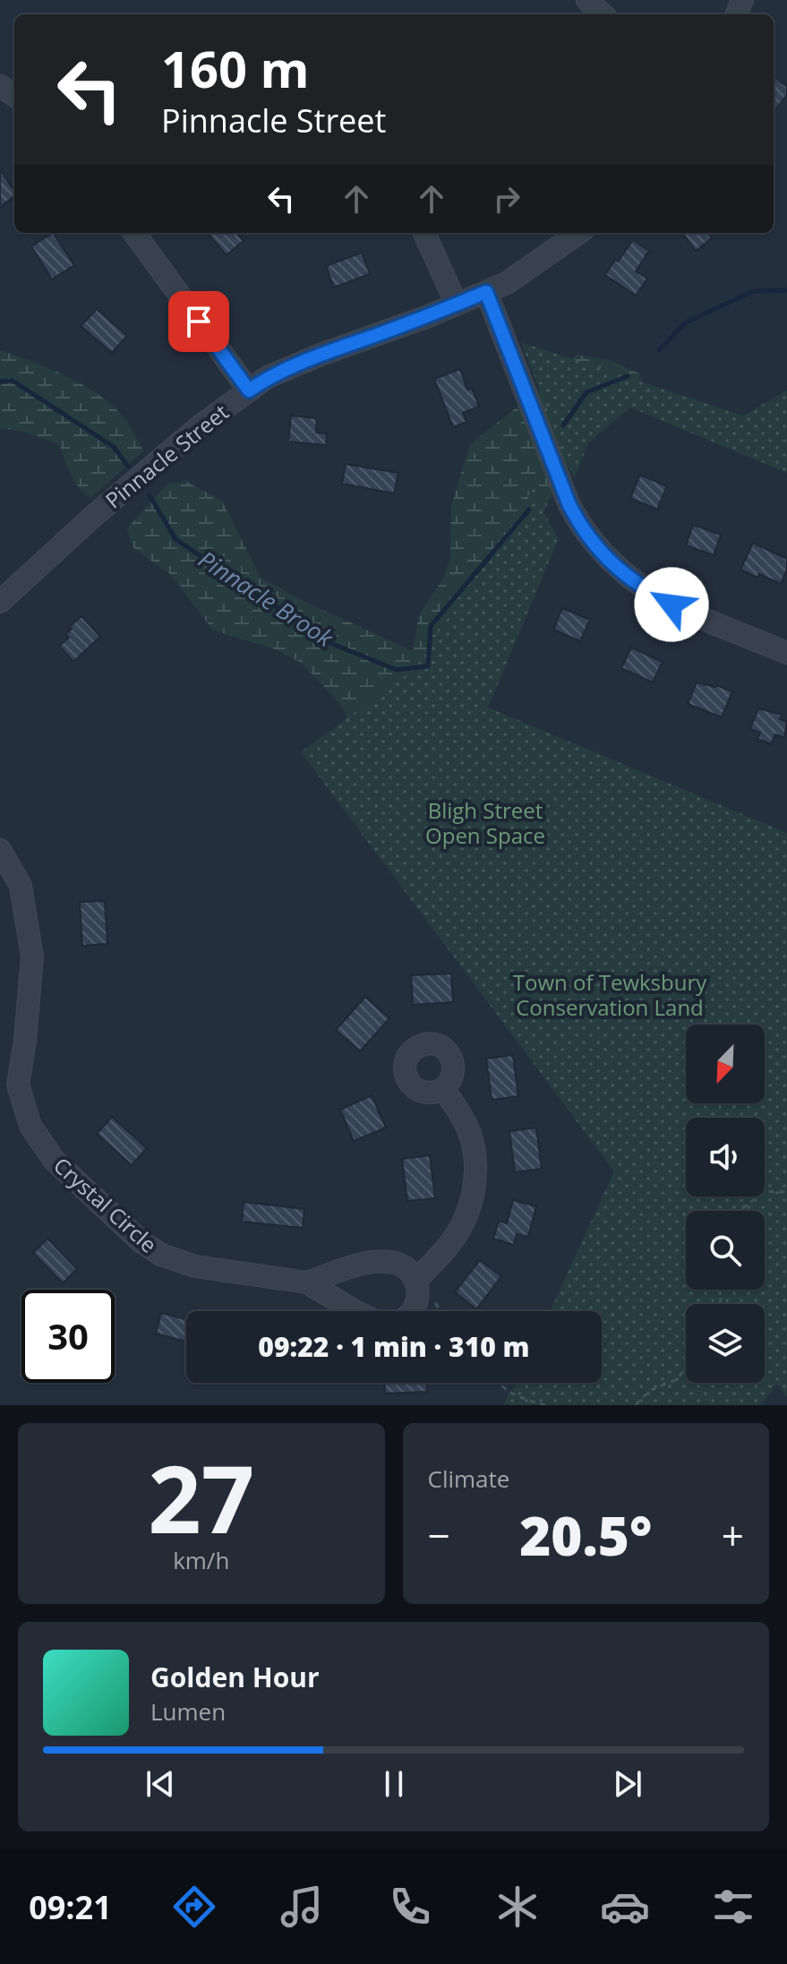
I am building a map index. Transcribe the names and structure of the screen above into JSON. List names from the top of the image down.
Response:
{
  "streets": {
    "street": ["Pinnacle Street", "Crystal Circle"]
  },
  "water": ["Pinnacle Brook"],
  "parks": ["Bligh Street Open Space", "Town of Tewksbury Conservation Land"],
  "north": "bottom left",
  "page": {
    "turn": ["160 m", "Pinnacle Street"],
    "limit": "30",
    "trip": "09:22 · 1 min · 310 m",
    "tile": [
      ["27", "km/h"],
      "Climate"
    ],
    "heat": ["−", "20.5°", "+"],
    "song": ["Golden Hour", "Lumen"],
    "tabs": "09:21"
  }
}
